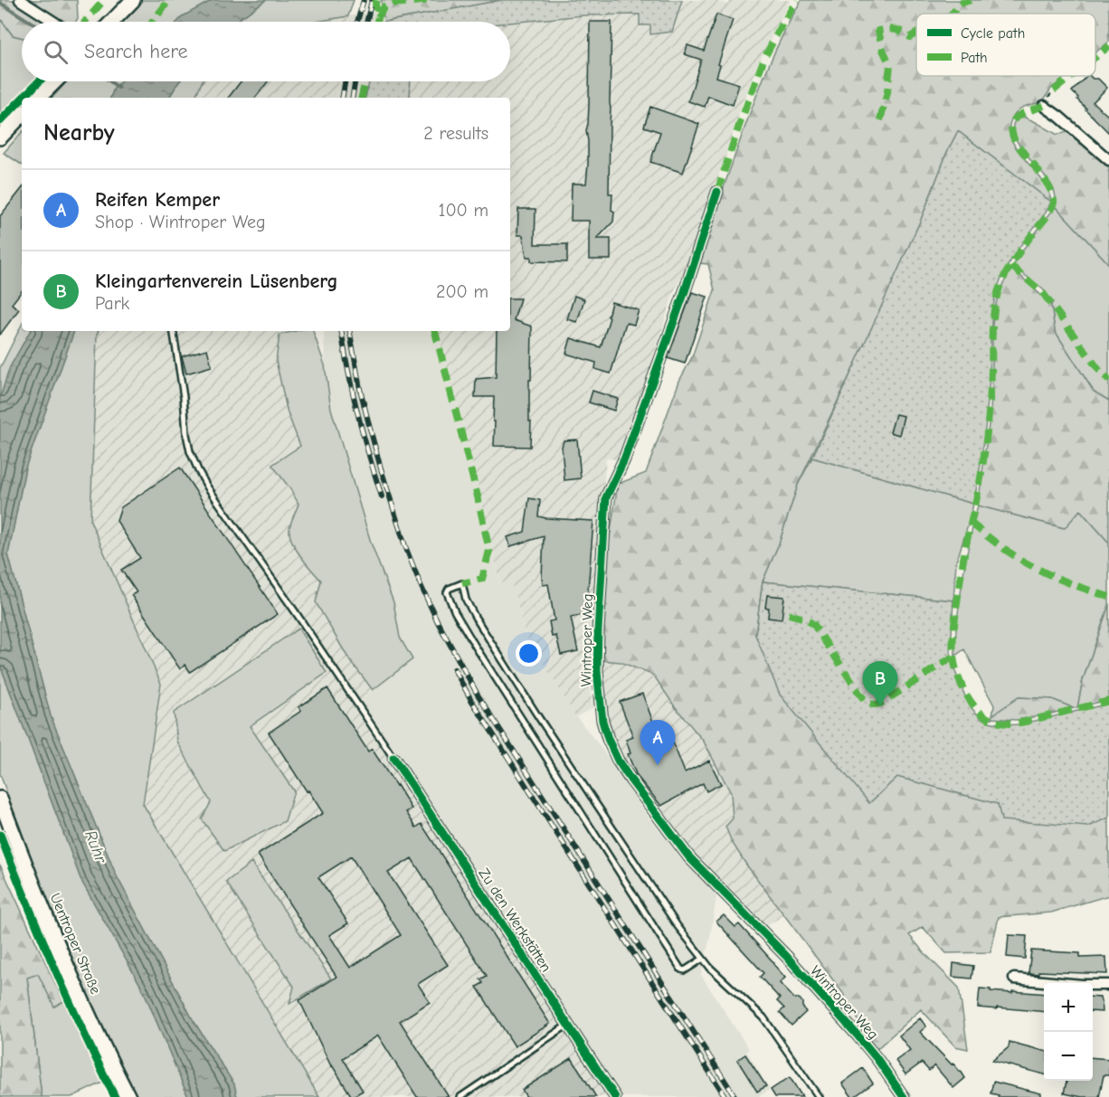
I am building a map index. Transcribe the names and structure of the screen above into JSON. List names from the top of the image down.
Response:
{
  "streets": {
    "main road": ["Uentroper Straße"],
    "street": ["Wintroper Weg", "Zu den Werkstätten"]
  },
  "water": ["Ruhr"],
  "legend": ["Cycle path", "Path"],
  "page": {
    "search": "Search here",
    "heading": ["Nearby", "2 results"],
    "list": [
      {
        "mark": "A",
        "name": "Reifen Kemper",
        "note": "Shop · Wintroper Weg",
        "value": "100 m"
      },
      {
        "mark": "B",
        "name": "Kleingartenverein Lüsenberg",
        "note": "Park",
        "value": "200 m"
      }
    ],
    "pins": ["B", "A"],
    "map_buttons": ["+", "−"]
  }
}
